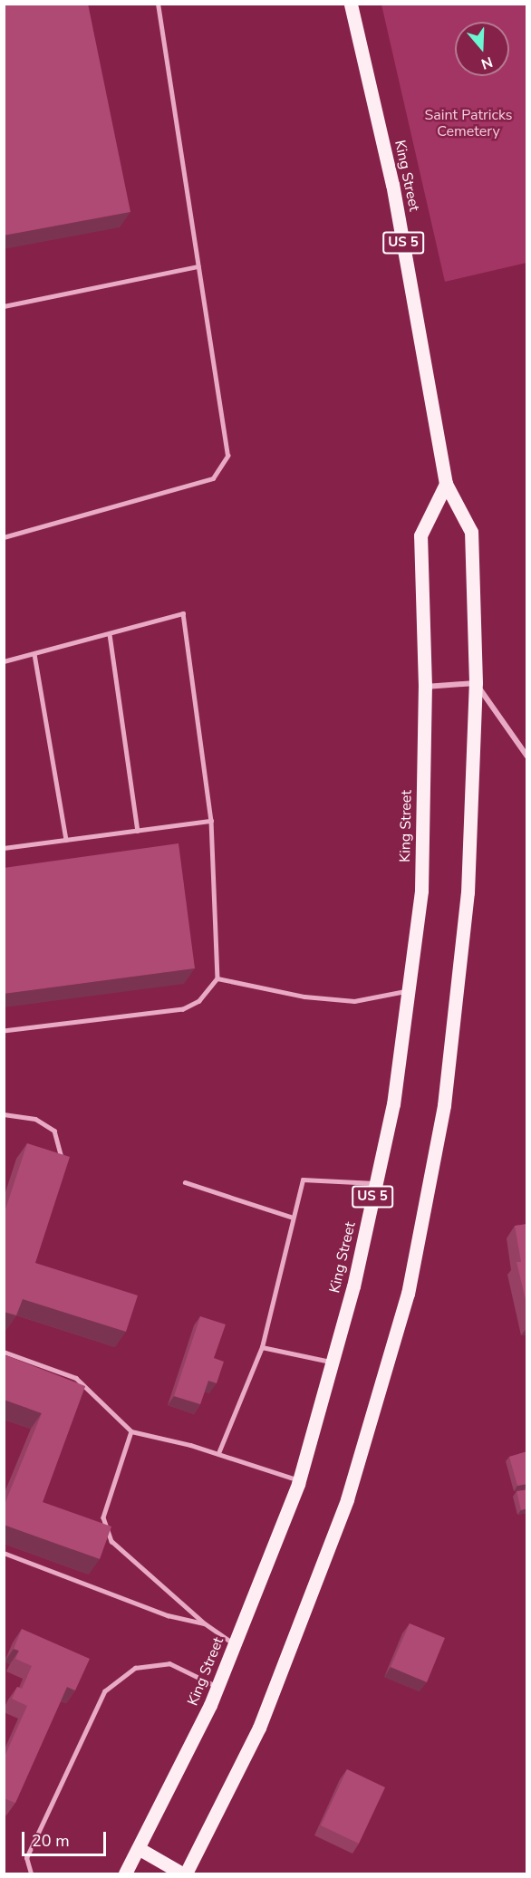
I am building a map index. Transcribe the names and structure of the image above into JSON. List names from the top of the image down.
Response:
{
  "streets": {
    "main road": ["King Street", "US 5"]
  },
  "parks": ["Saint Patricks Cemetery"],
  "scale_bar": "20 m",
  "north": "bottom"
}
